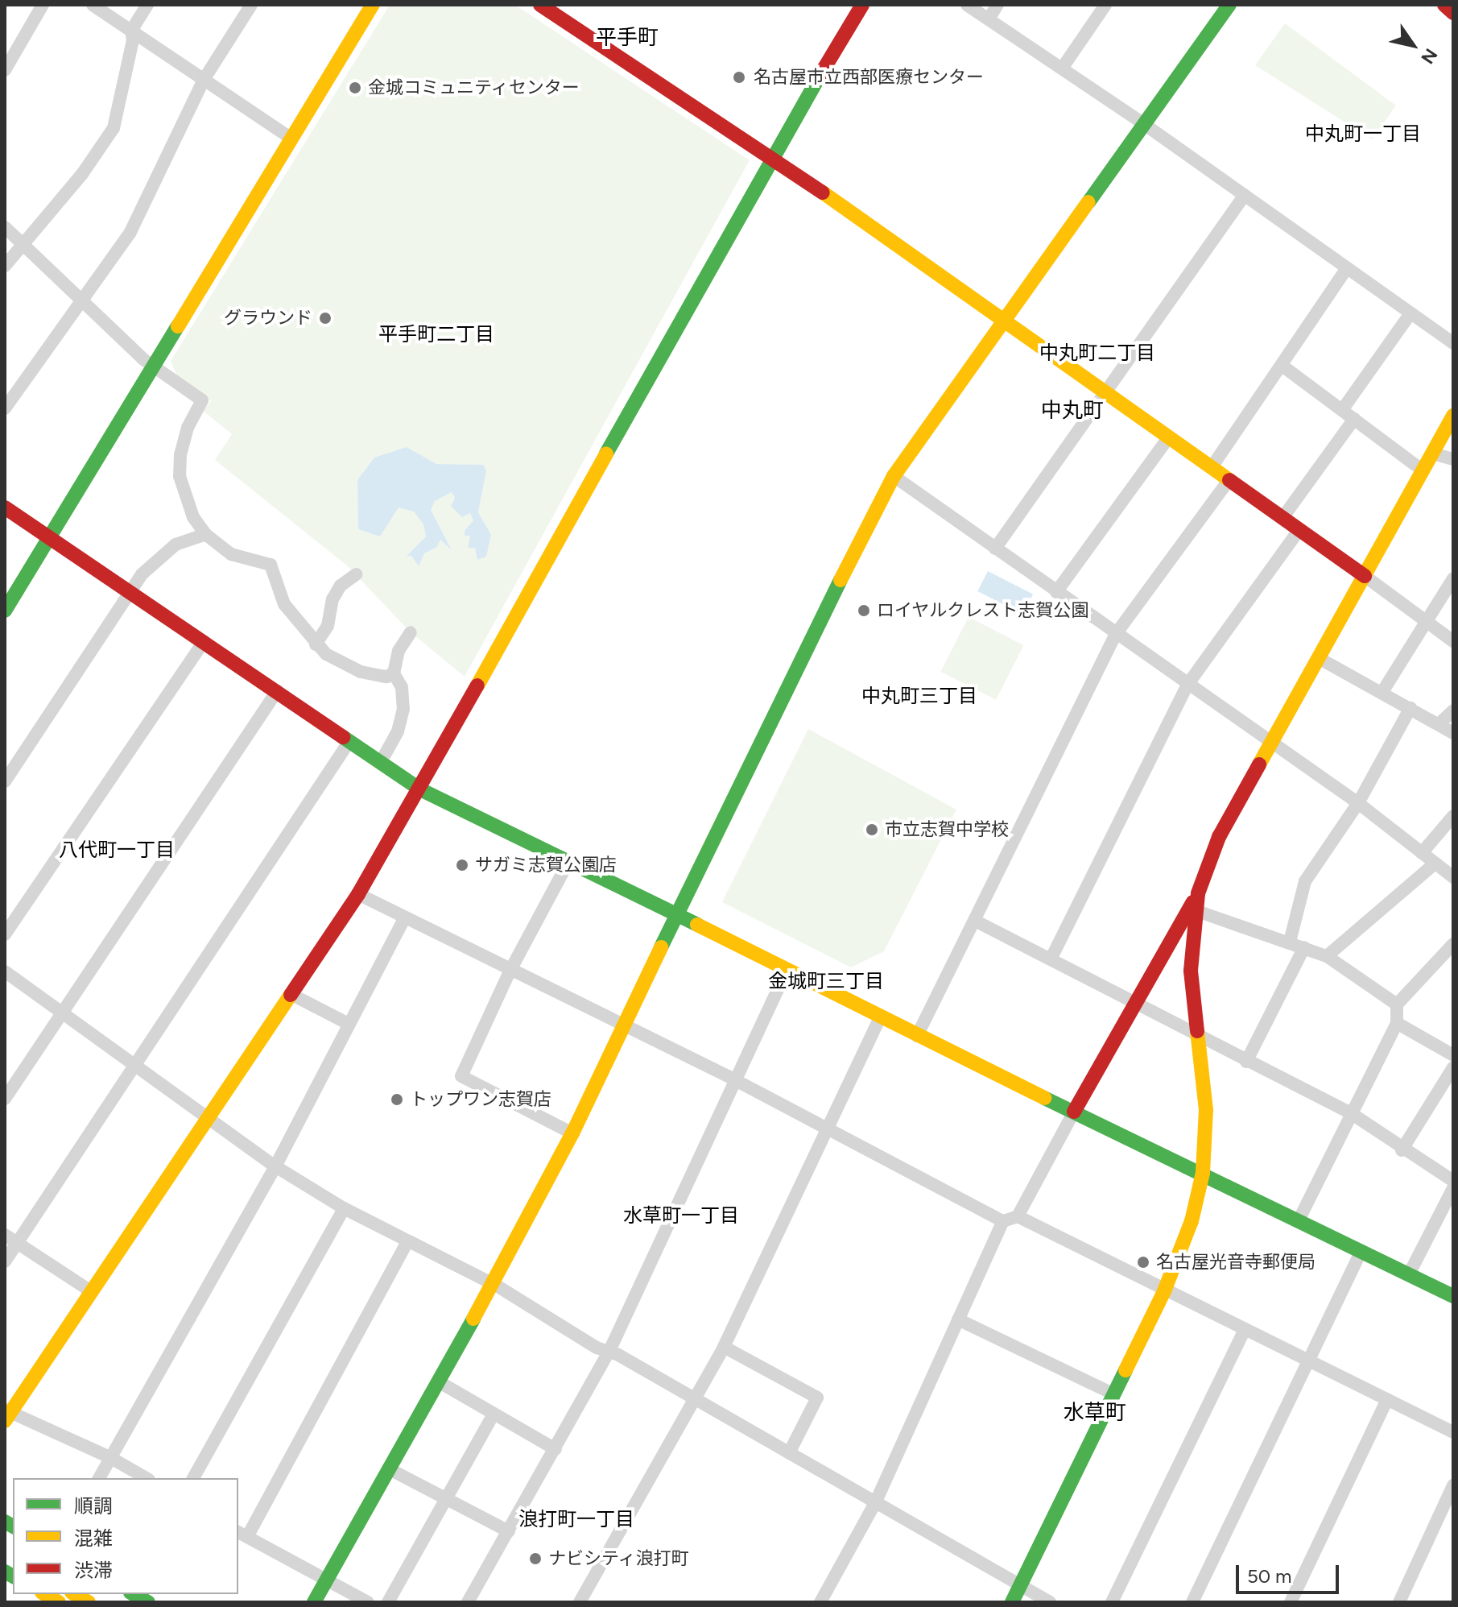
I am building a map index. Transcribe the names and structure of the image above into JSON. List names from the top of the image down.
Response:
{
  "districts": [
    "平手町",
    "中丸町一丁目",
    "平手町二丁目",
    "中丸町二丁目",
    "中丸町",
    "中丸町三丁目",
    "八代町一丁目",
    "金城町三丁目",
    "水草町一丁目",
    "水草町",
    "浪打町一丁目"
  ],
  "places": [
    "名古屋市立西部医療センター",
    "金城コミュニティセンター",
    "グラウンド",
    "ロイヤルクレスト志賀公園",
    "市立志賀中学校",
    "サガミ志賀公園店",
    "トップワン志賀店",
    "名古屋光音寺郵便局",
    "ナビシティ浪打町"
  ],
  "legend": ["順調", "混雑", "渋滞"],
  "scale_bar": "50 m",
  "north": "bottom right"
}
